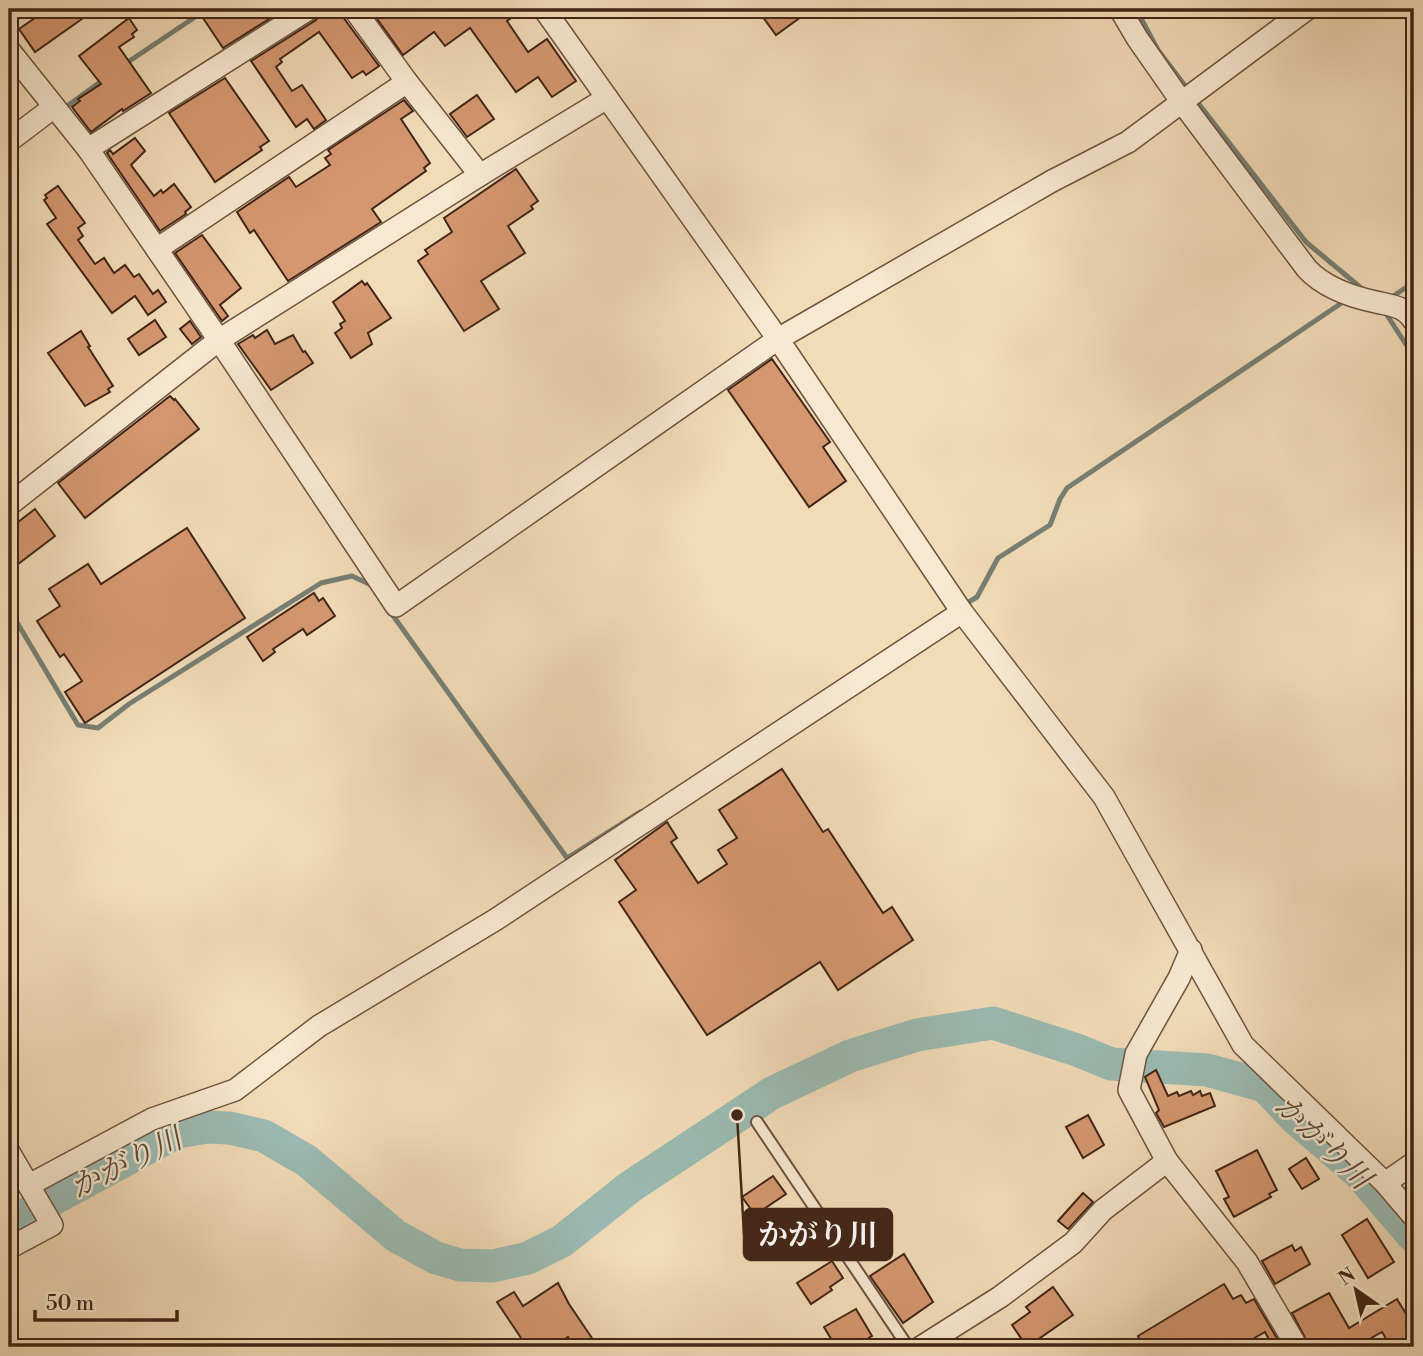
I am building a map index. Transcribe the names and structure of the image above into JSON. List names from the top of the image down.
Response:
{
  "water": ["かがり川"],
  "places": ["かがり川"],
  "scale_bar": "50 m",
  "north": "top left"
}
